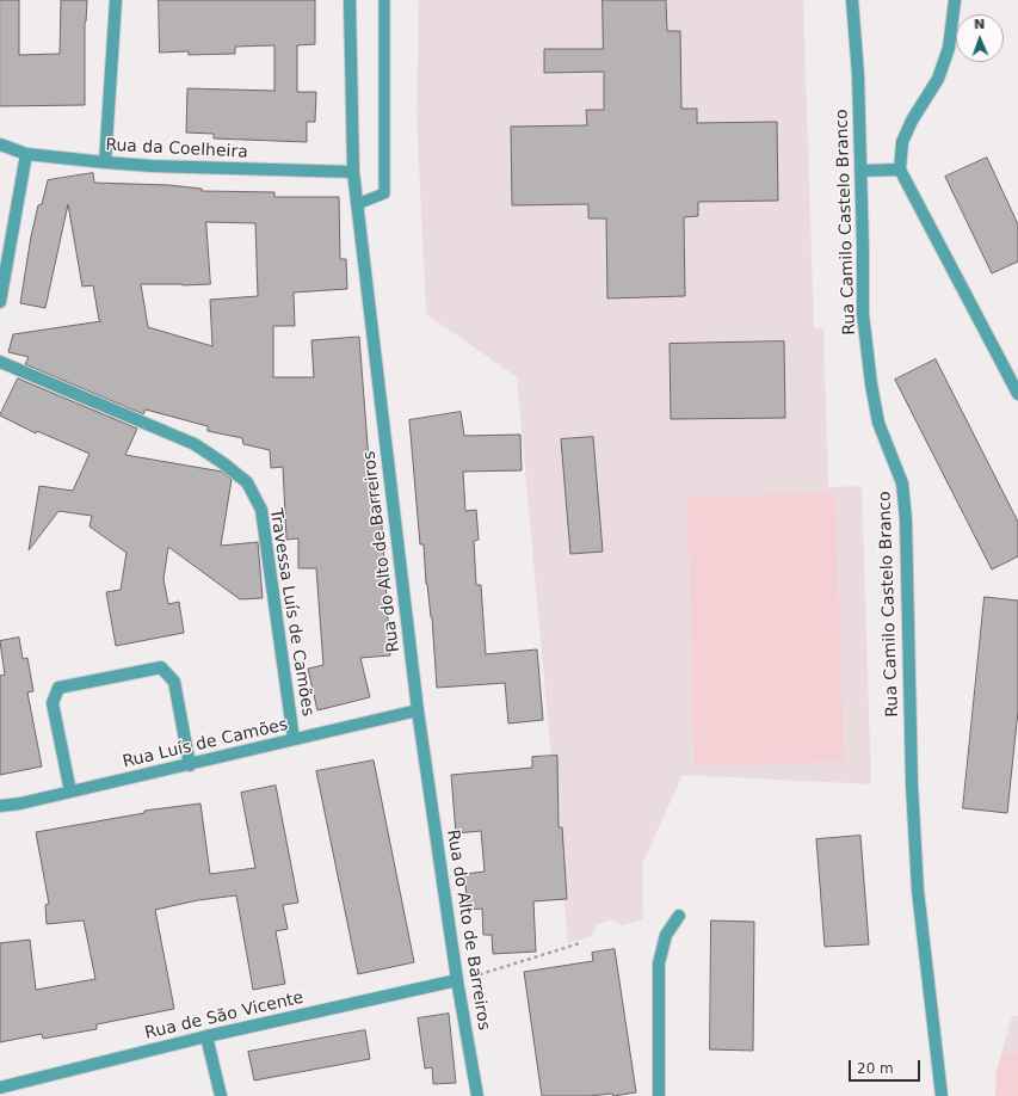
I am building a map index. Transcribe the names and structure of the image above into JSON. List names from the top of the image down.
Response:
{
  "streets": {
    "street": [
      "Rua da Coelheira",
      "Rua Camilo Castelo Branco",
      "Rua do Alto de Barreiros",
      "Travessa Luís de Camões",
      "Rua Luís de Camões",
      "Rua de São Vicente"
    ]
  },
  "crossings": [
    ["Rua da Coelheira", "Rua do Alto de Barreiros"],
    ["Rua do Alto de Barreiros", "Rua Luís de Camões"],
    ["Rua do Alto de Barreiros", "Rua de São Vicente"],
    ["Travessa Luís de Camões", "Rua Luís de Camões"]
  ],
  "scale_bar": "20 m",
  "north": "top"
}
